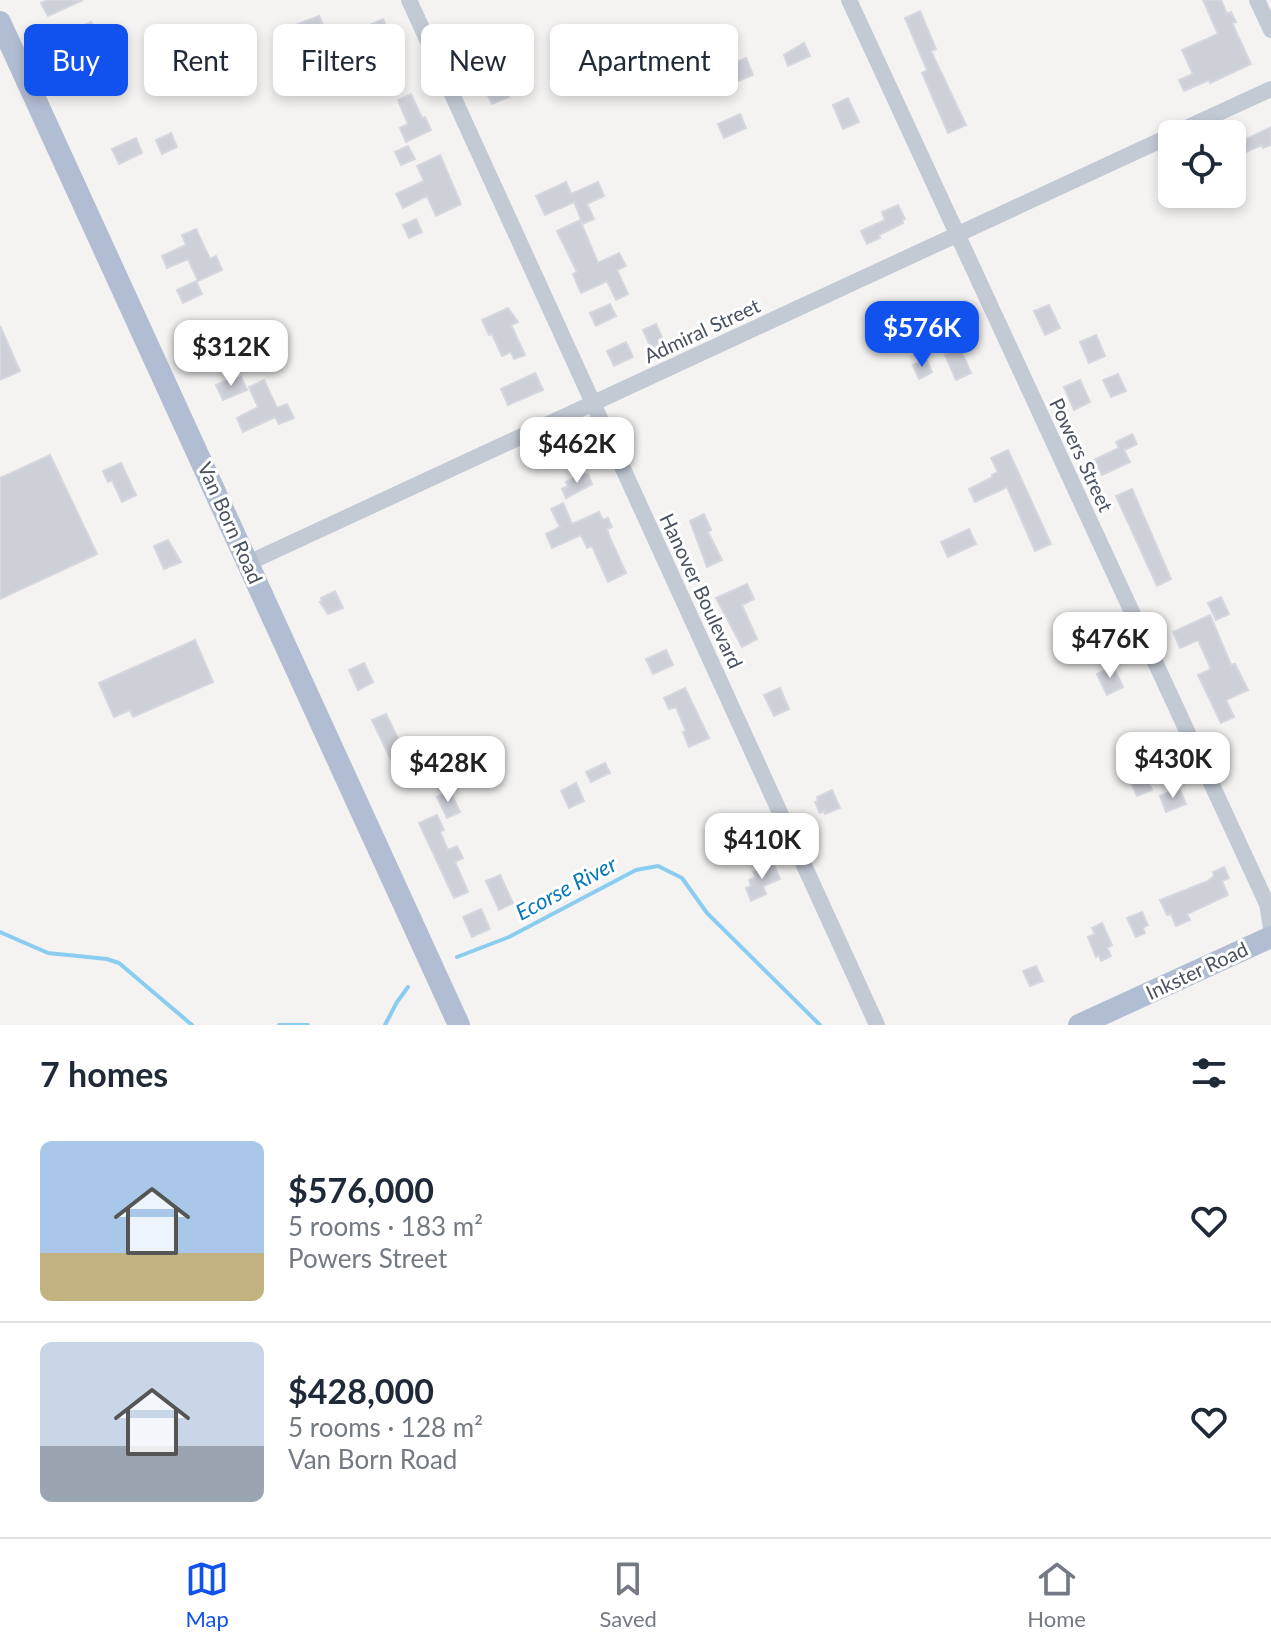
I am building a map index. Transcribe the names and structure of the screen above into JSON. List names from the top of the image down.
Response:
{
  "streets": {
    "main road": ["Van Born Road", "Inkster Road"],
    "street": ["Admiral Street", "Powers Street", "Hanover Boulevard"]
  },
  "crossings": [
    ["Admiral Street", "Powers Street"],
    ["Admiral Street", "Van Born Road"],
    ["Admiral Street", "Hanover Boulevard"]
  ],
  "water": ["Ecorse River"],
  "page": {
    "chip": [
      "Buy",
      "Rent",
      "Filters",
      "New",
      "Apartment"
    ],
    "price": [
      "$576K",
      "$312K",
      "$462K",
      "$476K",
      "$430K",
      "$428K",
      "$410K"
    ],
    "heading": "7 homes",
    "list": [
      {
        "name": "$576,000",
        "note": "5 rooms · 183 m² · Powers Street"
      },
      {
        "name": "$428,000",
        "note": "5 rooms · 128 m² · Van Born Road"
      }
    ],
    "tabs": ["Map", "Saved", "Home"]
  }
}
